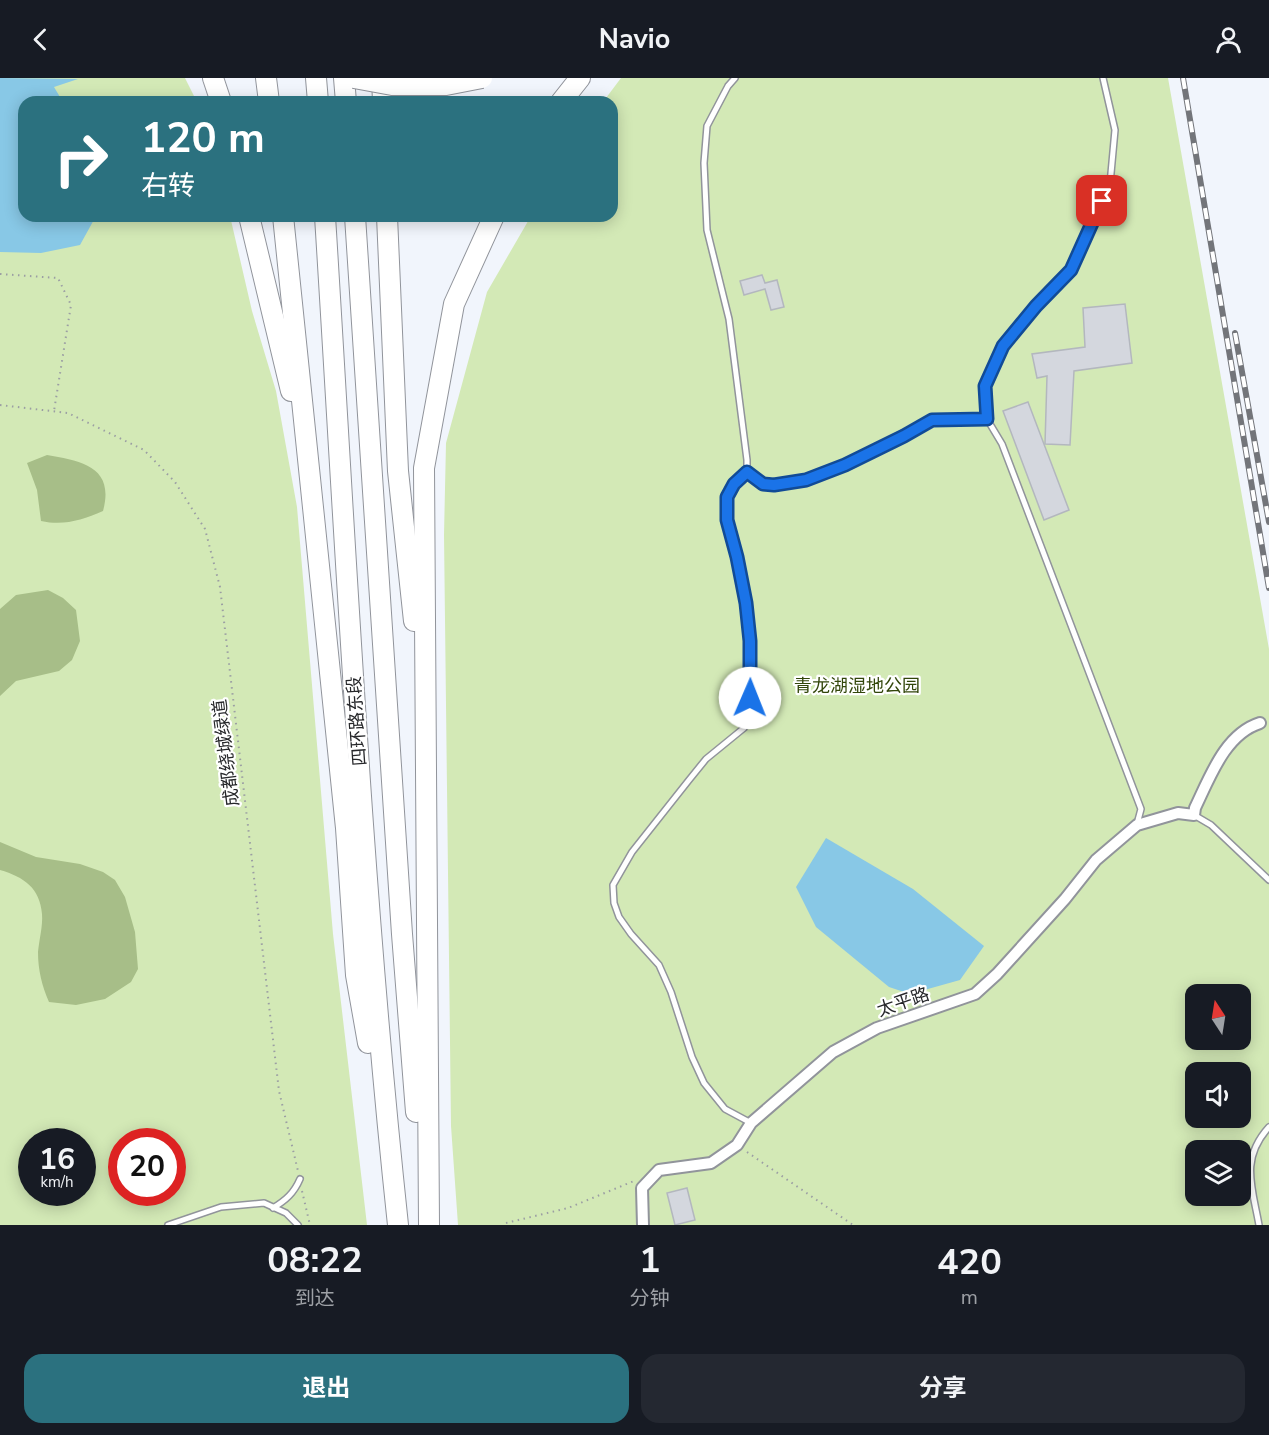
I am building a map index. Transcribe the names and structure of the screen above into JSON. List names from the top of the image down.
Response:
{
  "streets": {
    "highway": ["四环路东段"],
    "street": ["太平路"],
    "path": ["成都绕城绿道"]
  },
  "parks": ["青龙湖湿地公园"],
  "north": "top",
  "page": {
    "header": "Navio",
    "turn": ["120 m", "右转"],
    "speed": "16 km/h",
    "limit": "20",
    "eta": [
      "08:22",
      "到达",
      "1",
      "分钟",
      "420",
      "m"
    ],
    "buttons": ["退出", "分享"]
  }
}
